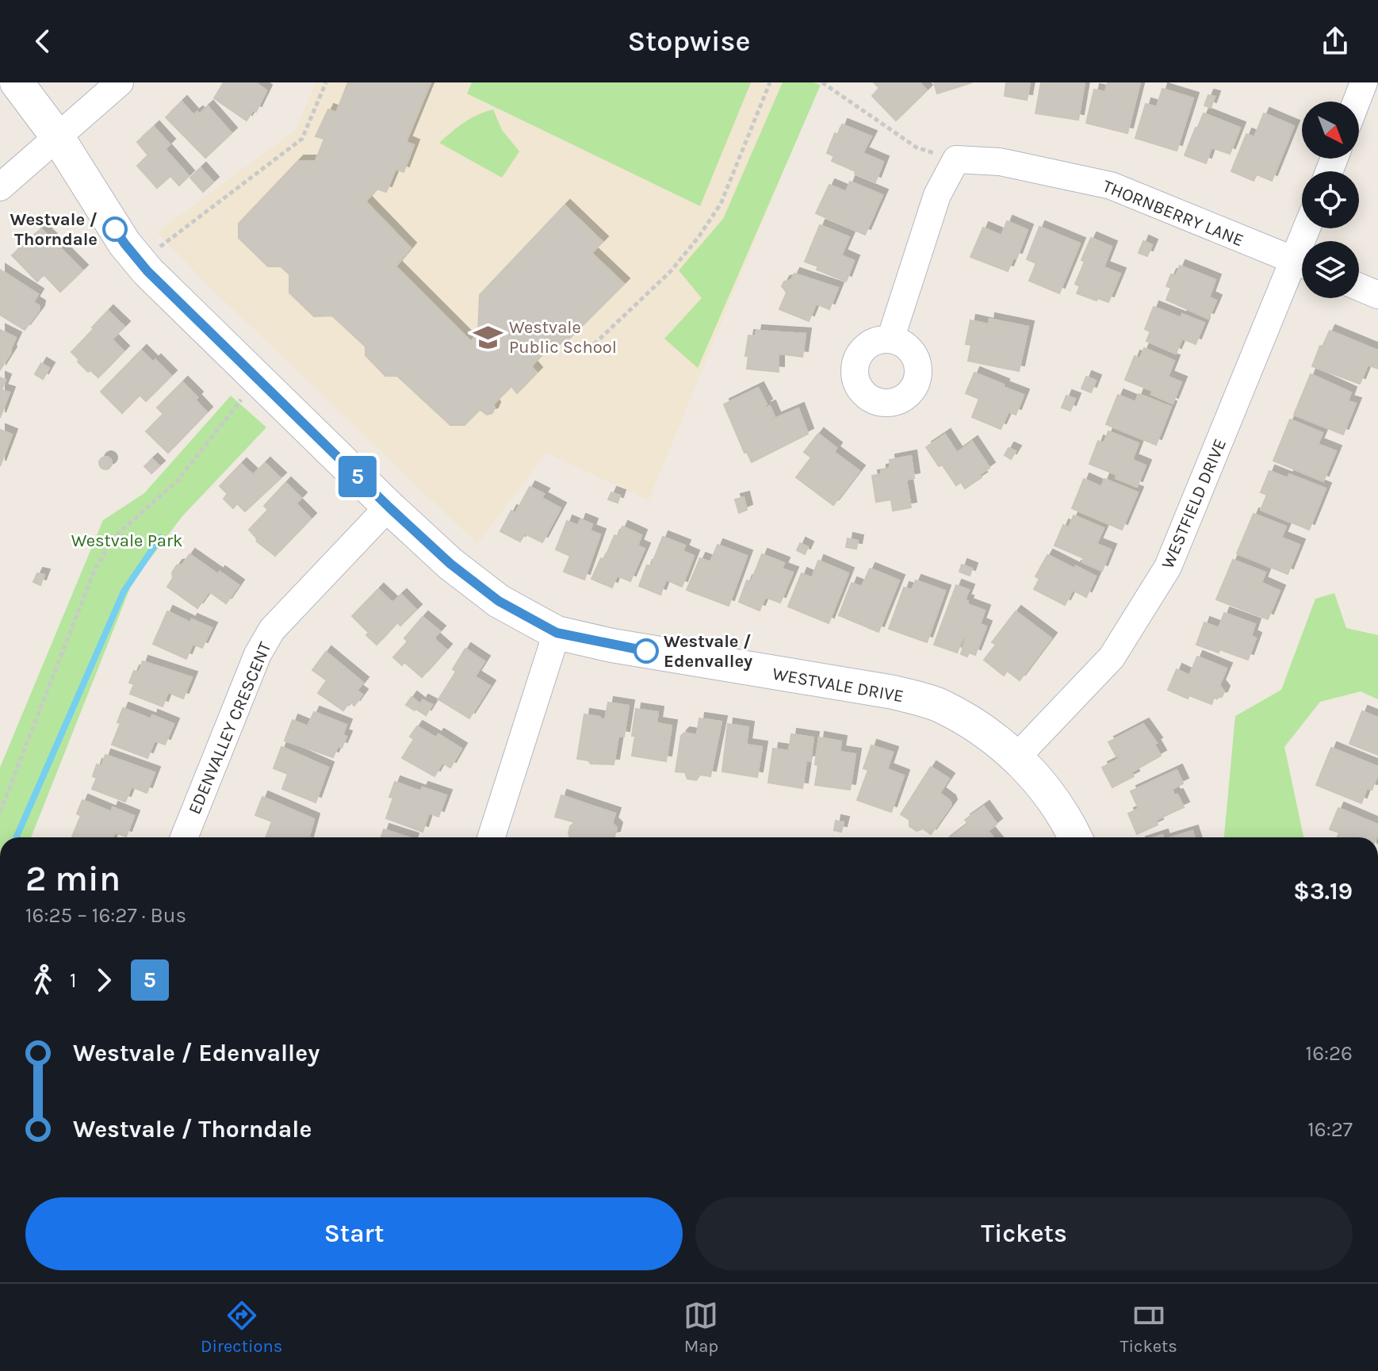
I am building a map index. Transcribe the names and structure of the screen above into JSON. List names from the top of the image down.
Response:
{
  "streets": {
    "street": [
      "THORNBERRY LANE",
      "WESTFIELD DRIVE",
      "WESTVALE DRIVE",
      "EDENVALLEY CRESCENT"
    ]
  },
  "crossings": [
    ["WESTFIELD DRIVE", "WESTVALE DRIVE"],
    ["WESTVALE DRIVE", "EDENVALLEY CRESCENT"]
  ],
  "parks": ["Westvale Park"],
  "places": {
    "other": ["Westvale / Thorndale", "Westvale / Edenvalley"],
    "school or university": ["Westvale Public School"]
  },
  "lines": ["bus line 5"],
  "north": "bottom right",
  "page": {
    "header": "Stopwise",
    "on_map": "5",
    "heading": ["2 min", "16:25 – 16:27 · Bus", "$3.19"],
    "legs": ["1", "5"],
    "list": [
      {
        "name": "Westvale / Edenvalley",
        "value": "16:26"
      },
      {
        "name": "Westvale / Thorndale",
        "value": "16:27"
      }
    ],
    "buttons": ["Start", "Tickets"],
    "tabs": ["Directions", "Map", "Tickets"]
  }
}
